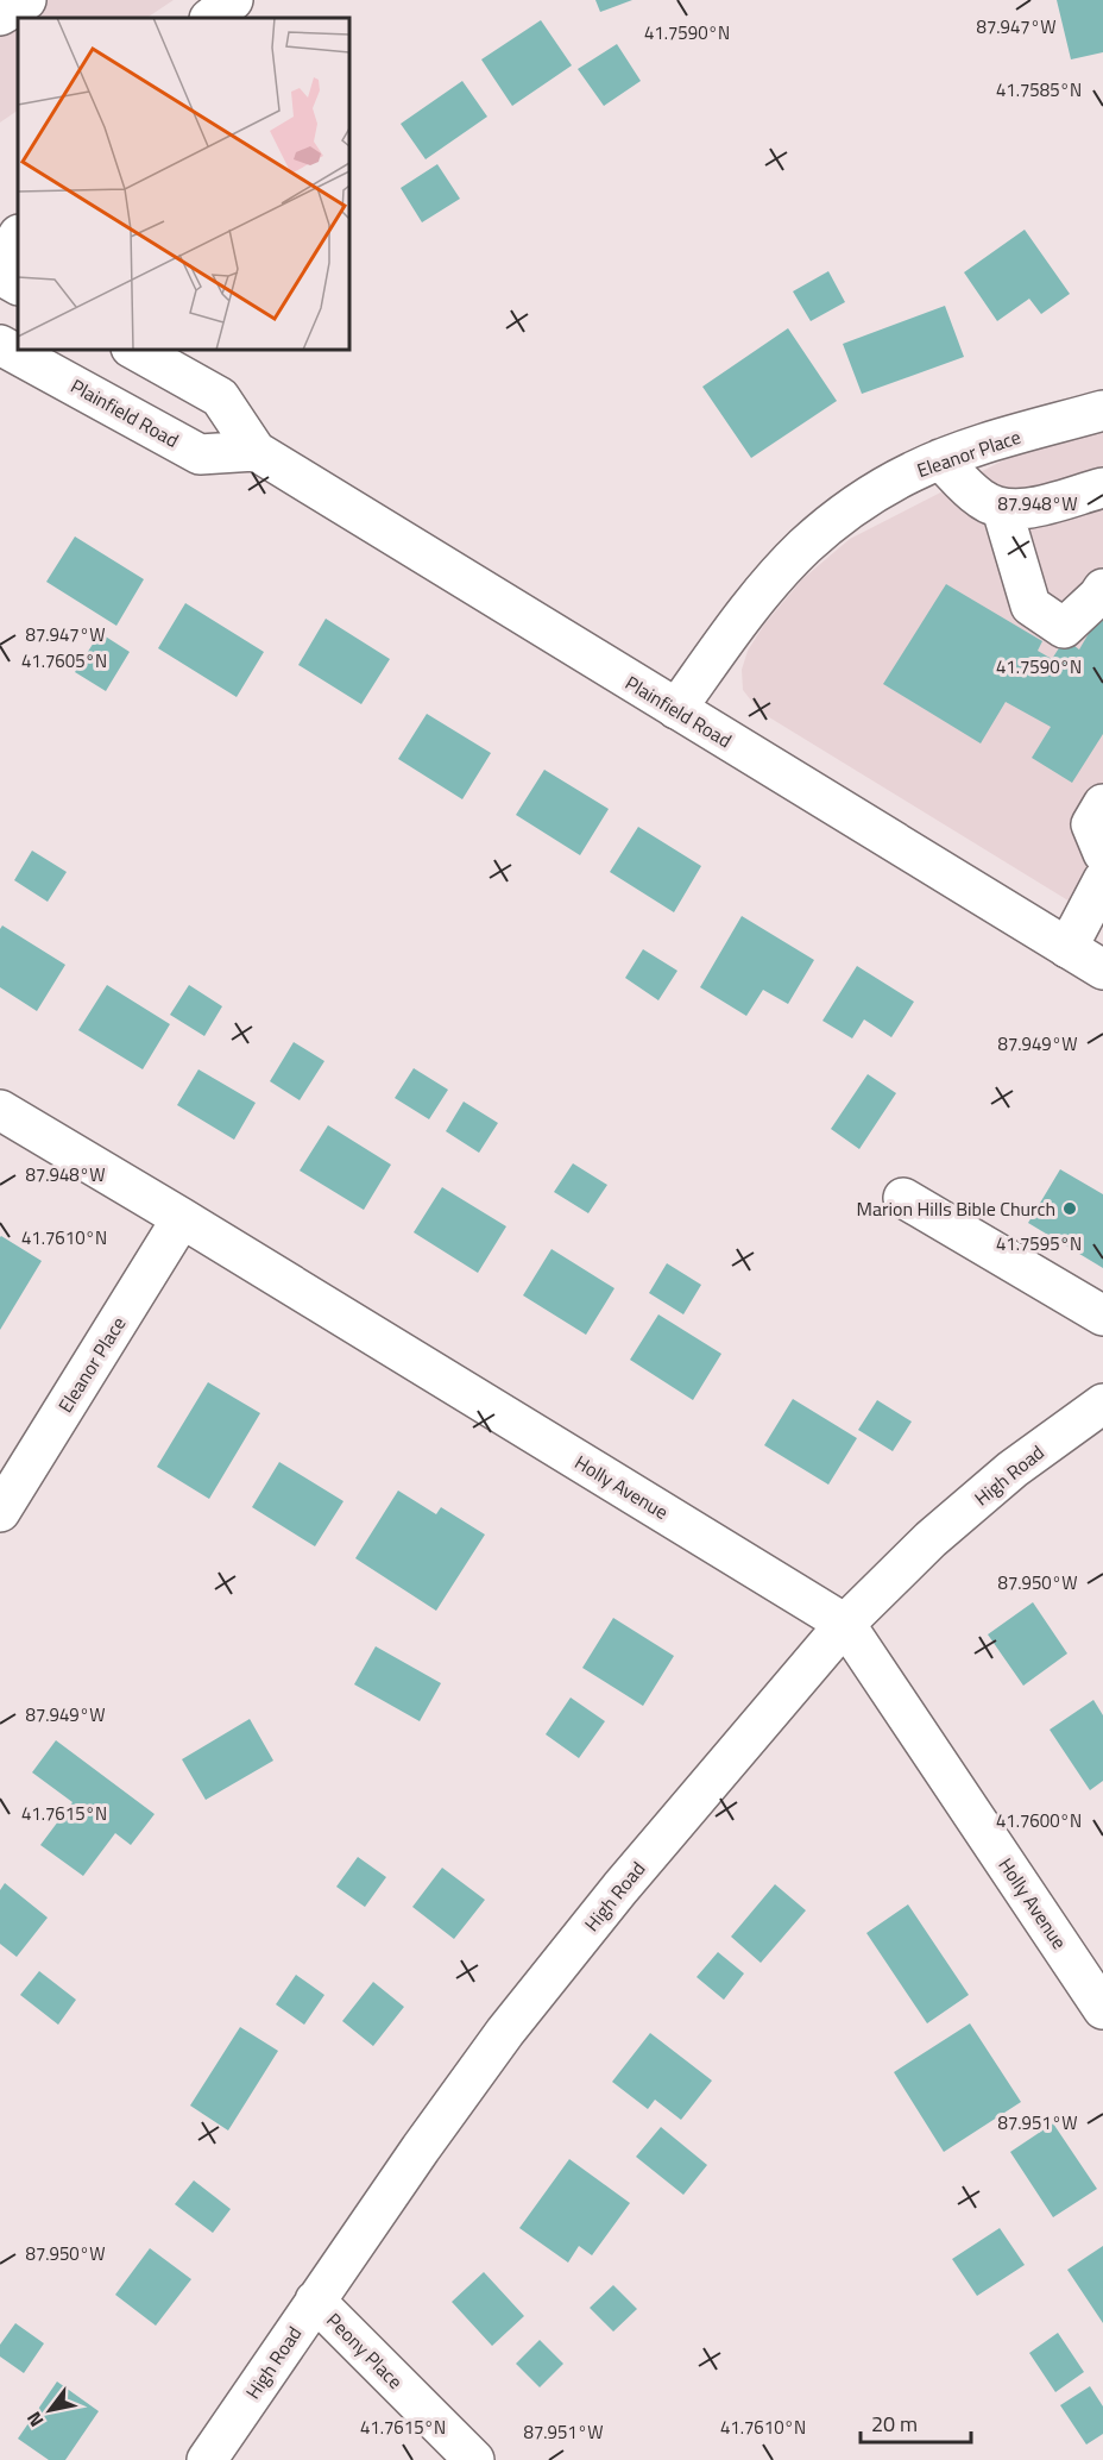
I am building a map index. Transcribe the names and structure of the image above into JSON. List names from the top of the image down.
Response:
{
  "streets": {
    "street": [
      "Plainfield Road",
      "Eleanor Place",
      "High Road",
      "Holly Avenue",
      "Peony Place"
    ]
  },
  "crossings": [
    ["Plainfield Road", "Eleanor Place"],
    ["Eleanor Place", "Holly Avenue"],
    ["High Road", "Holly Avenue"],
    ["High Road", "Peony Place"]
  ],
  "places": ["Marion Hills Bible Church"],
  "scale_bar": "20 m",
  "north": "bottom left",
  "coordinates": [
    "87.947°W",
    "41.7590°N",
    "41.7585°N",
    "87.948°W",
    "41.7605°N",
    "87.949°W",
    "41.7610°N",
    "41.7595°N",
    "87.950°W",
    "41.7615°N",
    "41.7600°N",
    "87.951°W"
  ]
}
